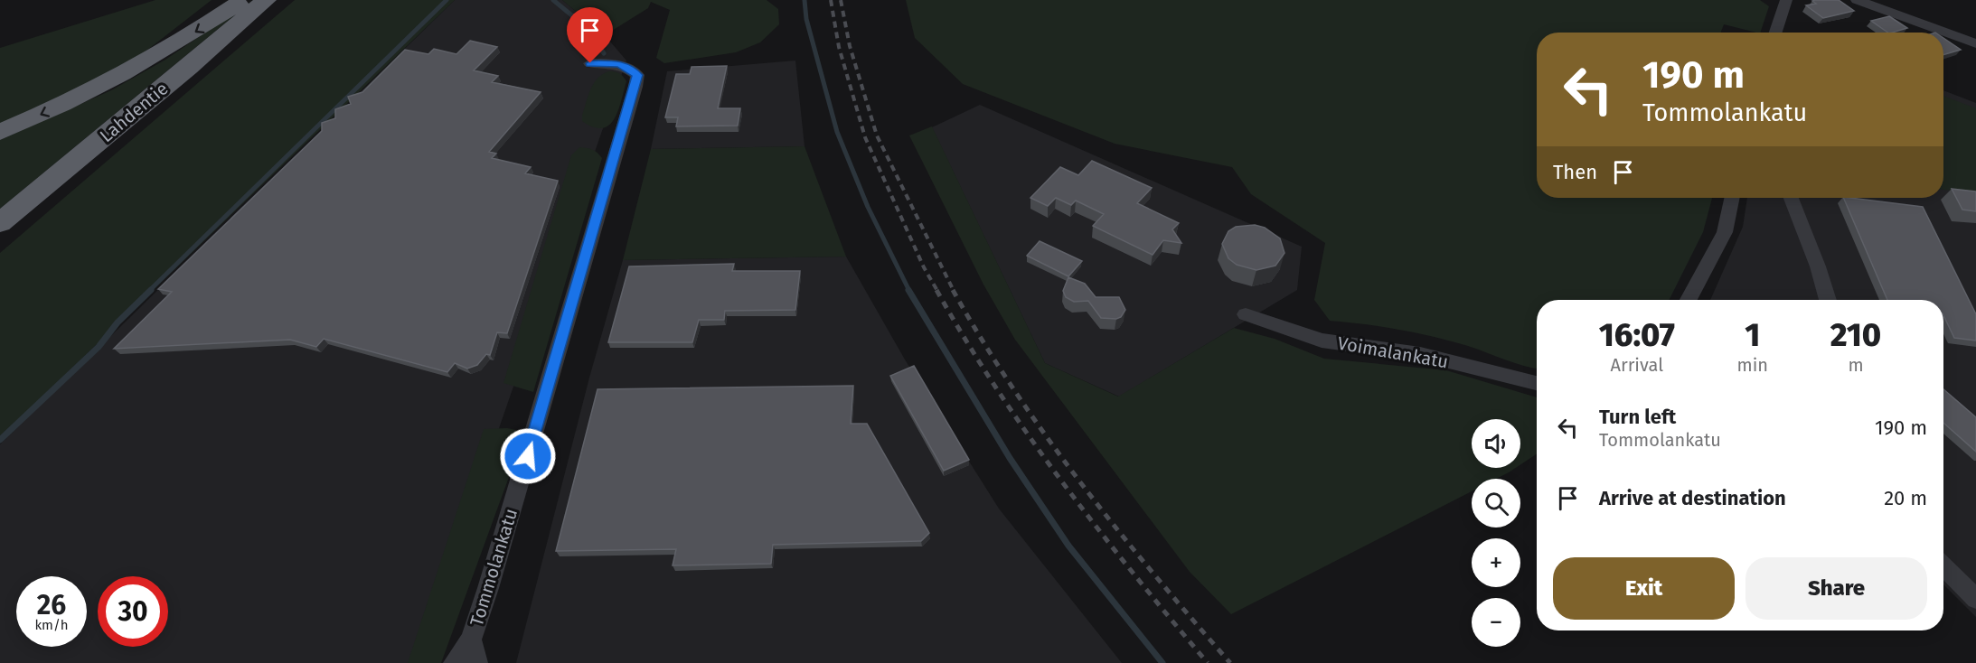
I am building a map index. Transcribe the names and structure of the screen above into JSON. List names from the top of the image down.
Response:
{
  "streets": {
    "highway": ["Lahdentie"],
    "street": ["Voimalankatu", "Tommolankatu"]
  },
  "page": {
    "turn": ["190 m", "Tommolankatu"],
    "then": "Then",
    "eta": [
      "16:07",
      "Arrival",
      "1",
      "min",
      "210",
      "m"
    ],
    "list": [
      {
        "name": "Turn left",
        "note": "Tommolankatu",
        "value": "190 m"
      },
      {
        "name": "Arrive at destination",
        "value": "20 m"
      }
    ],
    "map_buttons": ["+", "−"],
    "buttons": ["Exit", "Share"],
    "speed": "26 km/h",
    "limit": "30"
  }
}
